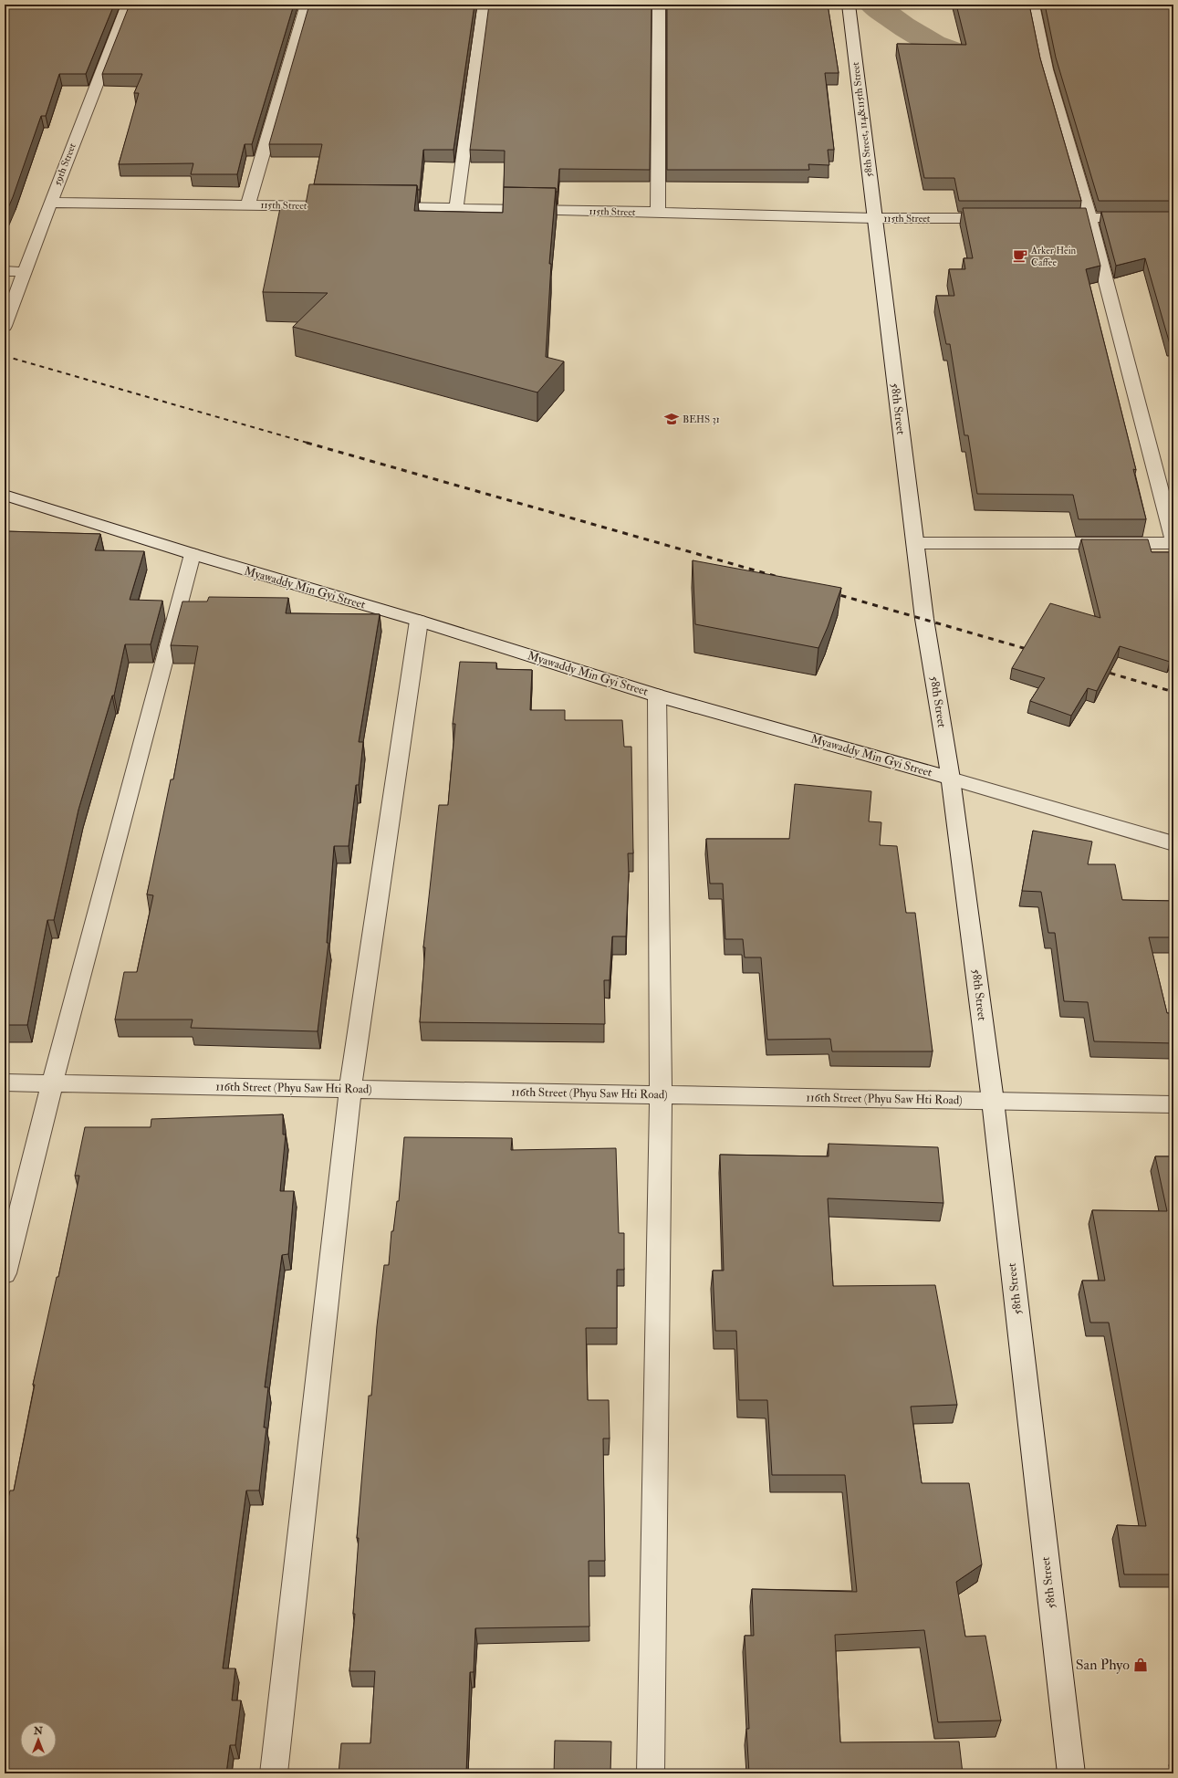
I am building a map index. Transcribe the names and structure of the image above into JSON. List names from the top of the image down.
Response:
{
  "streets": {
    "street": [
      "58th Street, 114&115th Street",
      "59th Street",
      "115th Street",
      "58th Street",
      "Myawaddy Min Gyi Street",
      "116th Street (Phyu Saw Hti Road)"
    ]
  },
  "crossings": [
    ["58th Street, 114&115th Street", "115th Street"],
    ["58th Street, 114&115th Street", "58th Street"],
    ["59th Street", "115th Street"],
    ["115th Street", "58th Street"],
    ["58th Street", "Myawaddy Min Gyi Street"],
    ["58th Street", "116th Street (Phyu Saw Hti Road)"]
  ],
  "places": {
    "cafe": ["Arker Hein Caffee"],
    "school or university": ["BEHS 31"],
    "shop": ["San Phyo"]
  },
  "north": "top"
}
